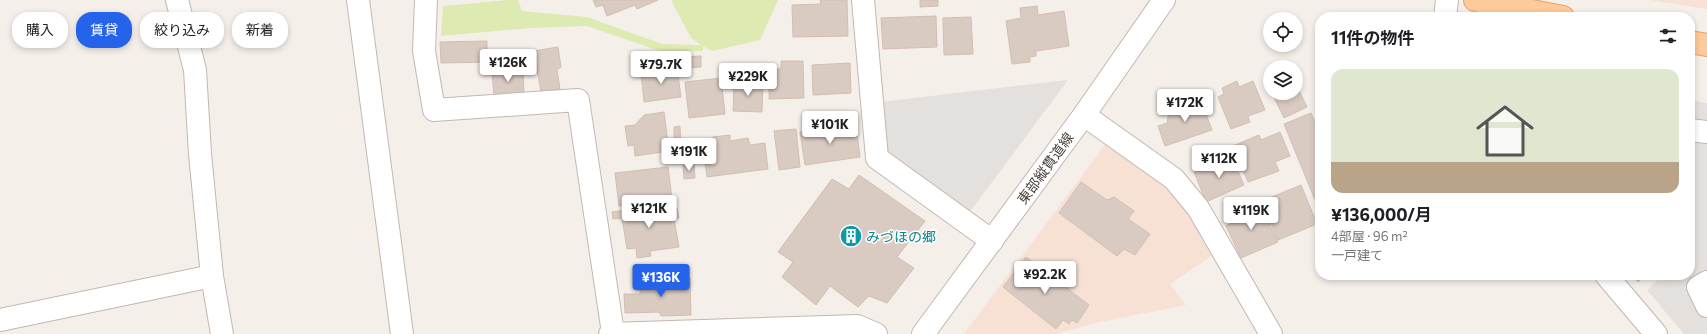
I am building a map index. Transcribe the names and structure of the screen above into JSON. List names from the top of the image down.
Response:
{
  "streets": {
    "street": ["東部縦貫道線"]
  },
  "places": {
    "building": ["みづほの郷"]
  },
  "page": {
    "chip": [
      "購入",
      "賃貸",
      "絞り込み",
      "新着"
    ],
    "heading": "11件の物件",
    "price": [
      "¥126K",
      "¥79.7K",
      "¥229K",
      "¥172K",
      "¥101K",
      "¥191K",
      "¥112K",
      "¥121K",
      "¥119K",
      "¥92.2K",
      "¥136K"
    ],
    "list": [
      {
        "name": "¥136,000/月",
        "note": "4部屋 · 96 m² · 一戸建て"
      }
    ]
  }
}
